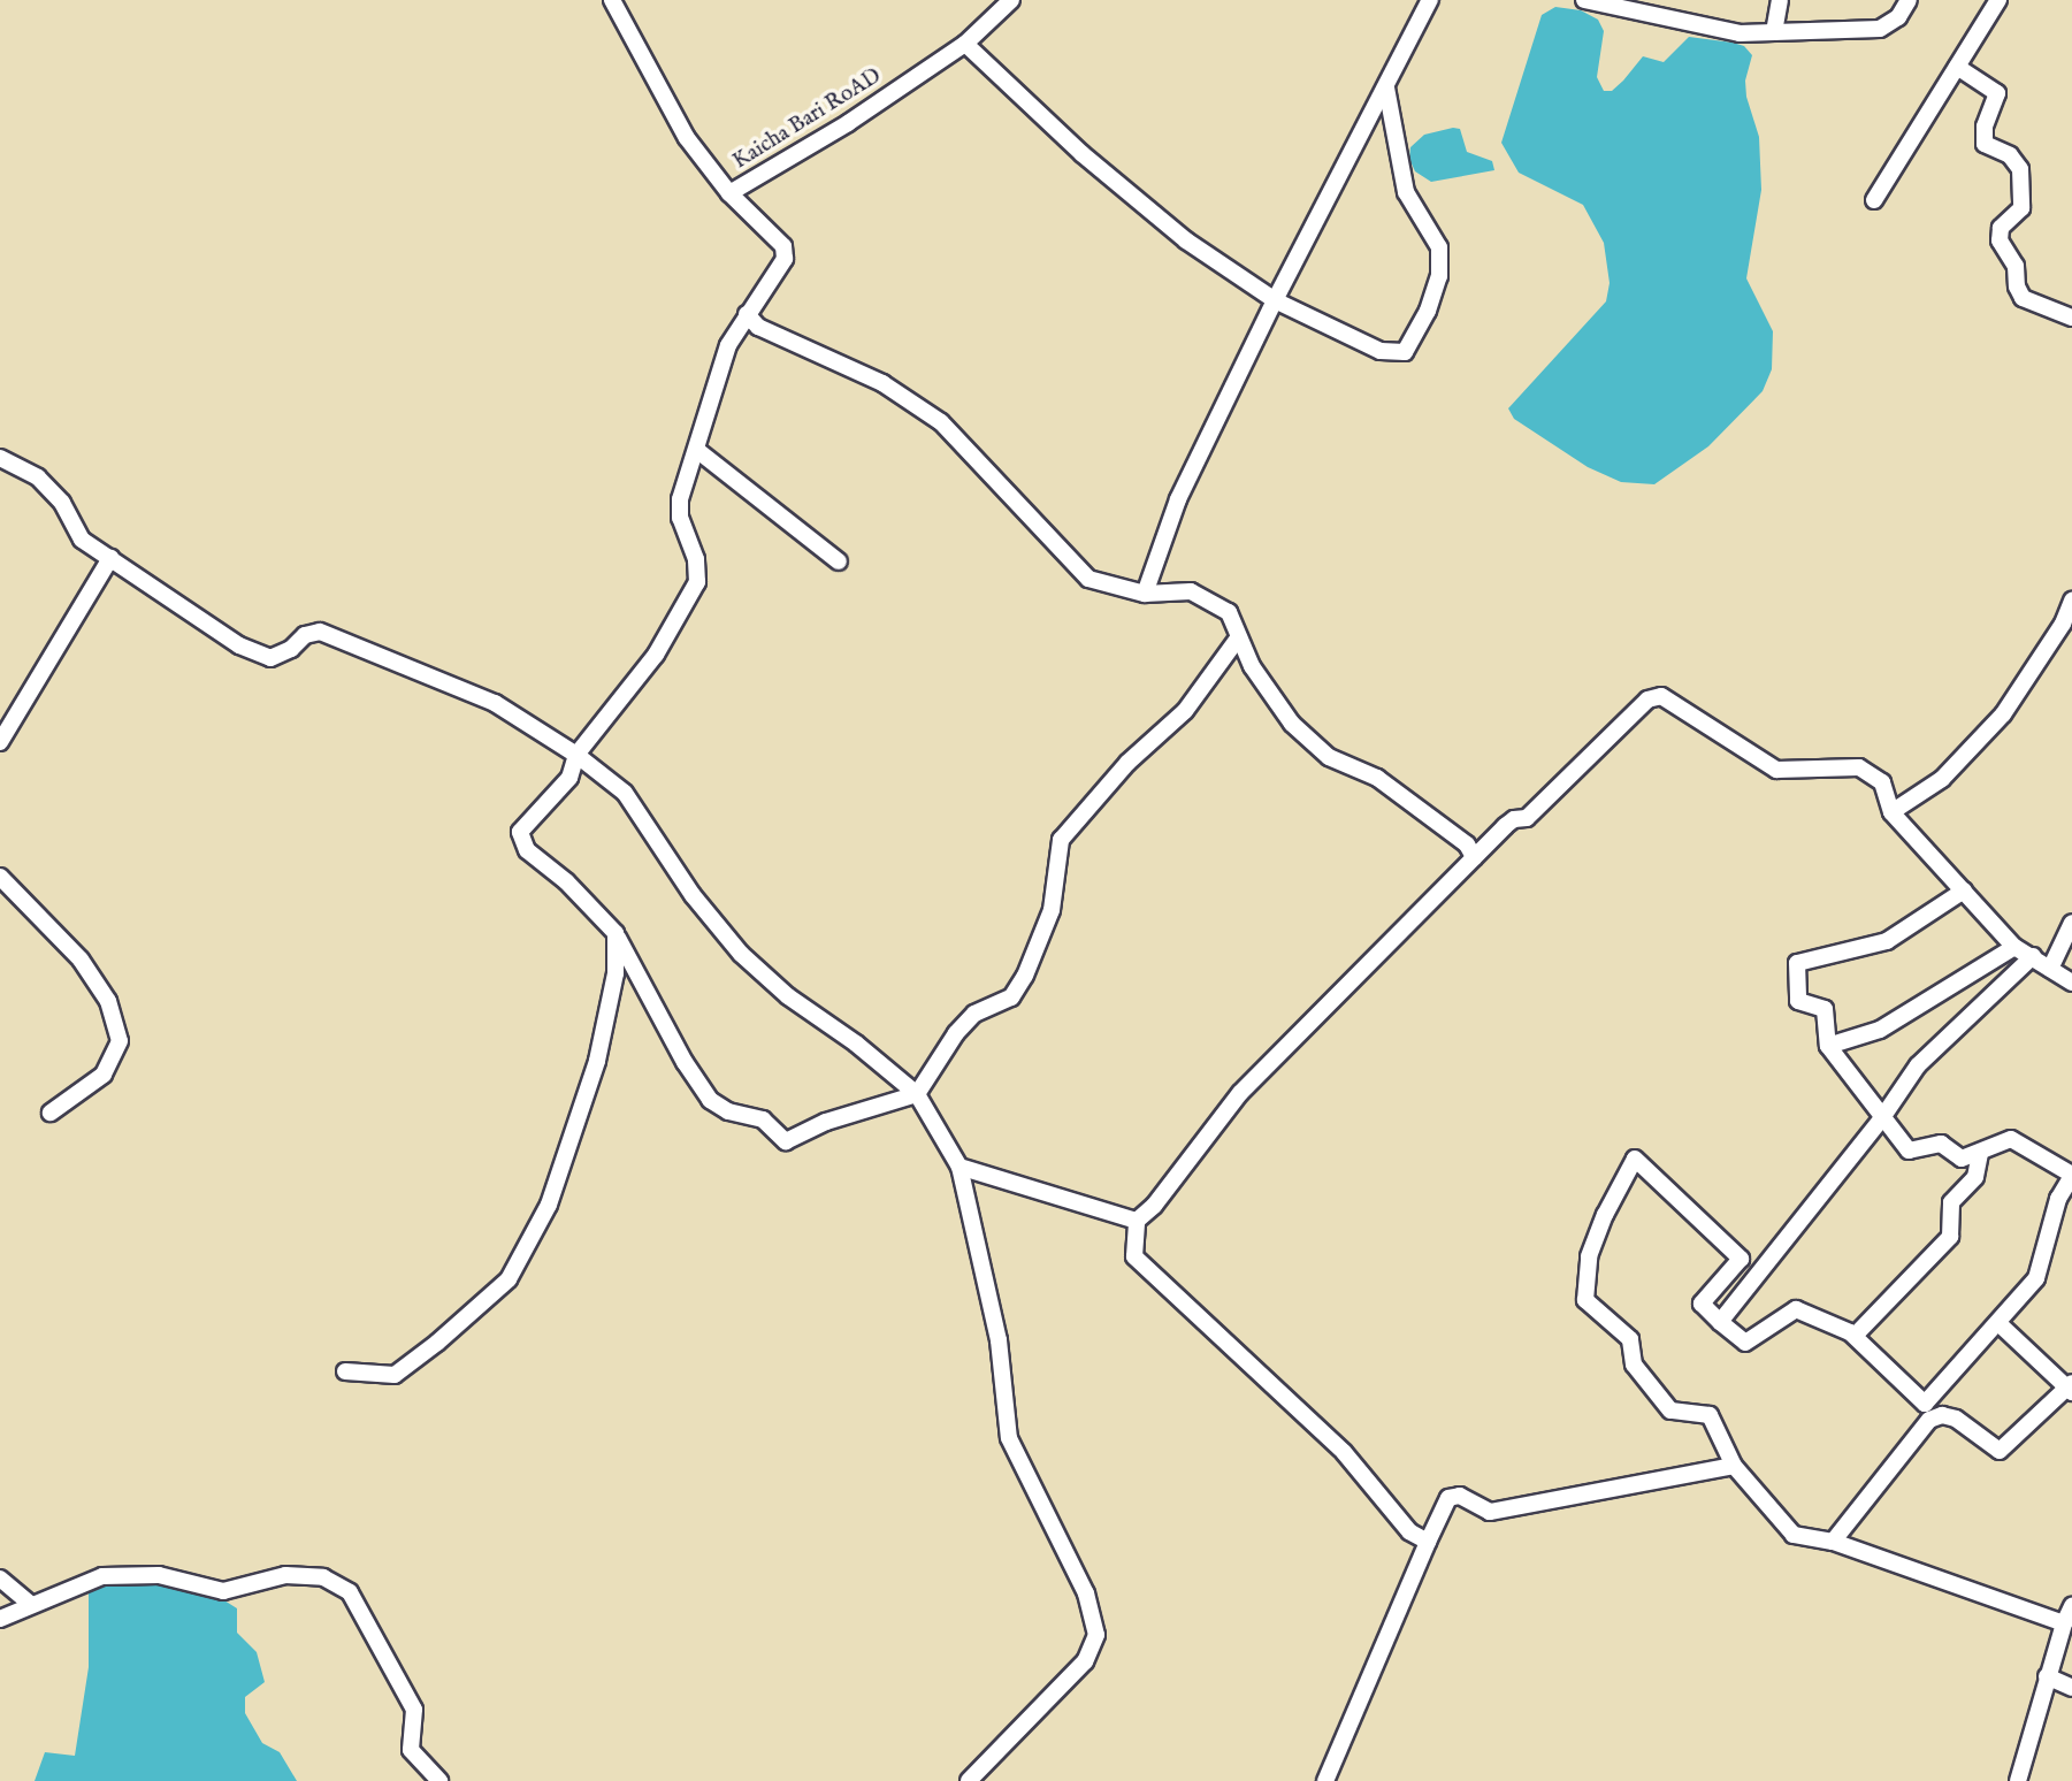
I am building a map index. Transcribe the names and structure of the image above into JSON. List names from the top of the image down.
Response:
{
  "streets": {
    "street": ["Kaicha Bari RoAD"]
  }
}
